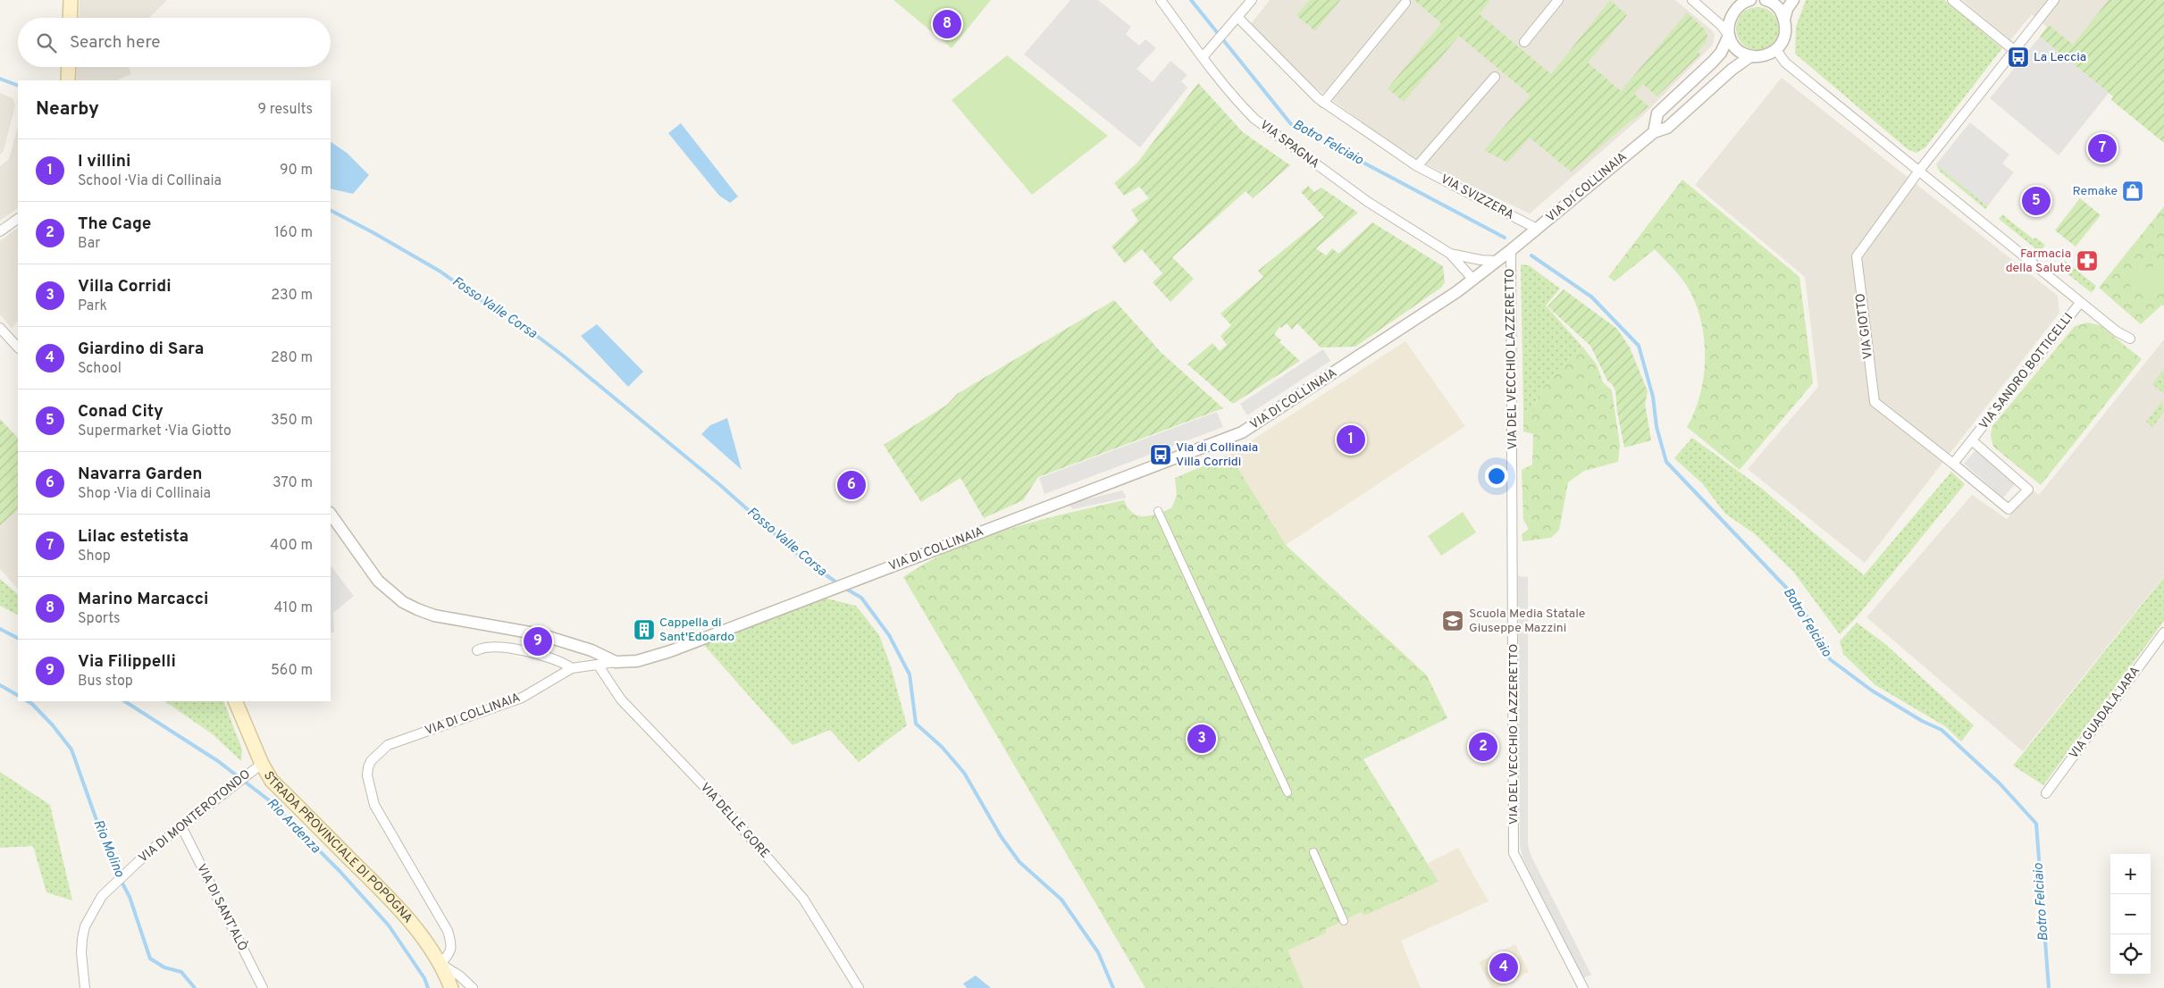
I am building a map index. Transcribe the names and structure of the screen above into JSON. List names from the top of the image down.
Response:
{
  "streets": {
    "main road": ["STRADA PROVINCIALE DI POPOGNA"],
    "street": [
      "VIA SPAGNA",
      "VIA DI COLLINAIA",
      "VIA SVIZZERA",
      "VIA GIOTTO",
      "VIA DEL VECCHIO LAZZERETTO",
      "VIA SANDRO BOTTICELLI",
      "VIA GUADALAJARA",
      "VIA DI MONTEROTONDO",
      "VIA DELLE GORE",
      "VIA DI SANT'ALÒ"
    ]
  },
  "crossings": [
    ["VIA SPAGNA", "VIA DI COLLINAIA"],
    ["VIA DI COLLINAIA", "VIA SVIZZERA"],
    ["VIA DI COLLINAIA", "VIA DEL VECCHIO LAZZERETTO"],
    ["VIA DI COLLINAIA", "VIA DELLE GORE"],
    ["VIA DI COLLINAIA", "STRADA PROVINCIALE DI POPOGNA"],
    ["VIA GIOTTO", "VIA SANDRO BOTTICELLI"],
    ["VIA DI MONTEROTONDO", "STRADA PROVINCIALE DI POPOGNA"],
    ["VIA DI MONTEROTONDO", "VIA DI SANT'ALÒ"]
  ],
  "water": [
    "Botro Felciaio",
    "Fosso Valle Corsa",
    "Rio Ardenza",
    "Rio Molino"
  ],
  "places": {
    "bus stop": ["La Leccia", "Via di Collinaia Villa Corridi"],
    "shop": ["Remake"],
    "pharmacy": ["Farmacia della Salute"],
    "school or university": ["Scuola Media Statale Giuseppe Mazzini"],
    "building": ["Cappella di Sant'Edoardo"]
  },
  "page": {
    "pins": [
      "8",
      "7",
      "5",
      "1",
      "6",
      "9",
      "3",
      "2",
      "4"
    ],
    "search": "Search here",
    "heading": ["Nearby", "9 results"],
    "list": [
      {
        "mark": "1",
        "name": "I villini",
        "note": "School · Via di Collinaia",
        "value": "90 m"
      },
      {
        "mark": "2",
        "name": "The Cage",
        "note": "Bar",
        "value": "160 m"
      },
      {
        "mark": "3",
        "name": "Villa Corridi",
        "note": "Park",
        "value": "230 m"
      },
      {
        "mark": "4",
        "name": "Giardino di Sara",
        "note": "School",
        "value": "280 m"
      },
      {
        "mark": "5",
        "name": "Conad City",
        "note": "Supermarket · Via Giotto",
        "value": "350 m"
      },
      {
        "mark": "6",
        "name": "Navarra Garden",
        "note": "Shop · Via di Collinaia",
        "value": "370 m"
      },
      {
        "mark": "7",
        "name": "Lilac estetista",
        "note": "Shop",
        "value": "400 m"
      },
      {
        "mark": "8",
        "name": "Marino Marcacci",
        "note": "Sports",
        "value": "410 m"
      },
      {
        "mark": "9",
        "name": "Via Filippelli",
        "note": "Bus stop",
        "value": "560 m"
      }
    ],
    "map_buttons": ["+", "−"]
  }
}
